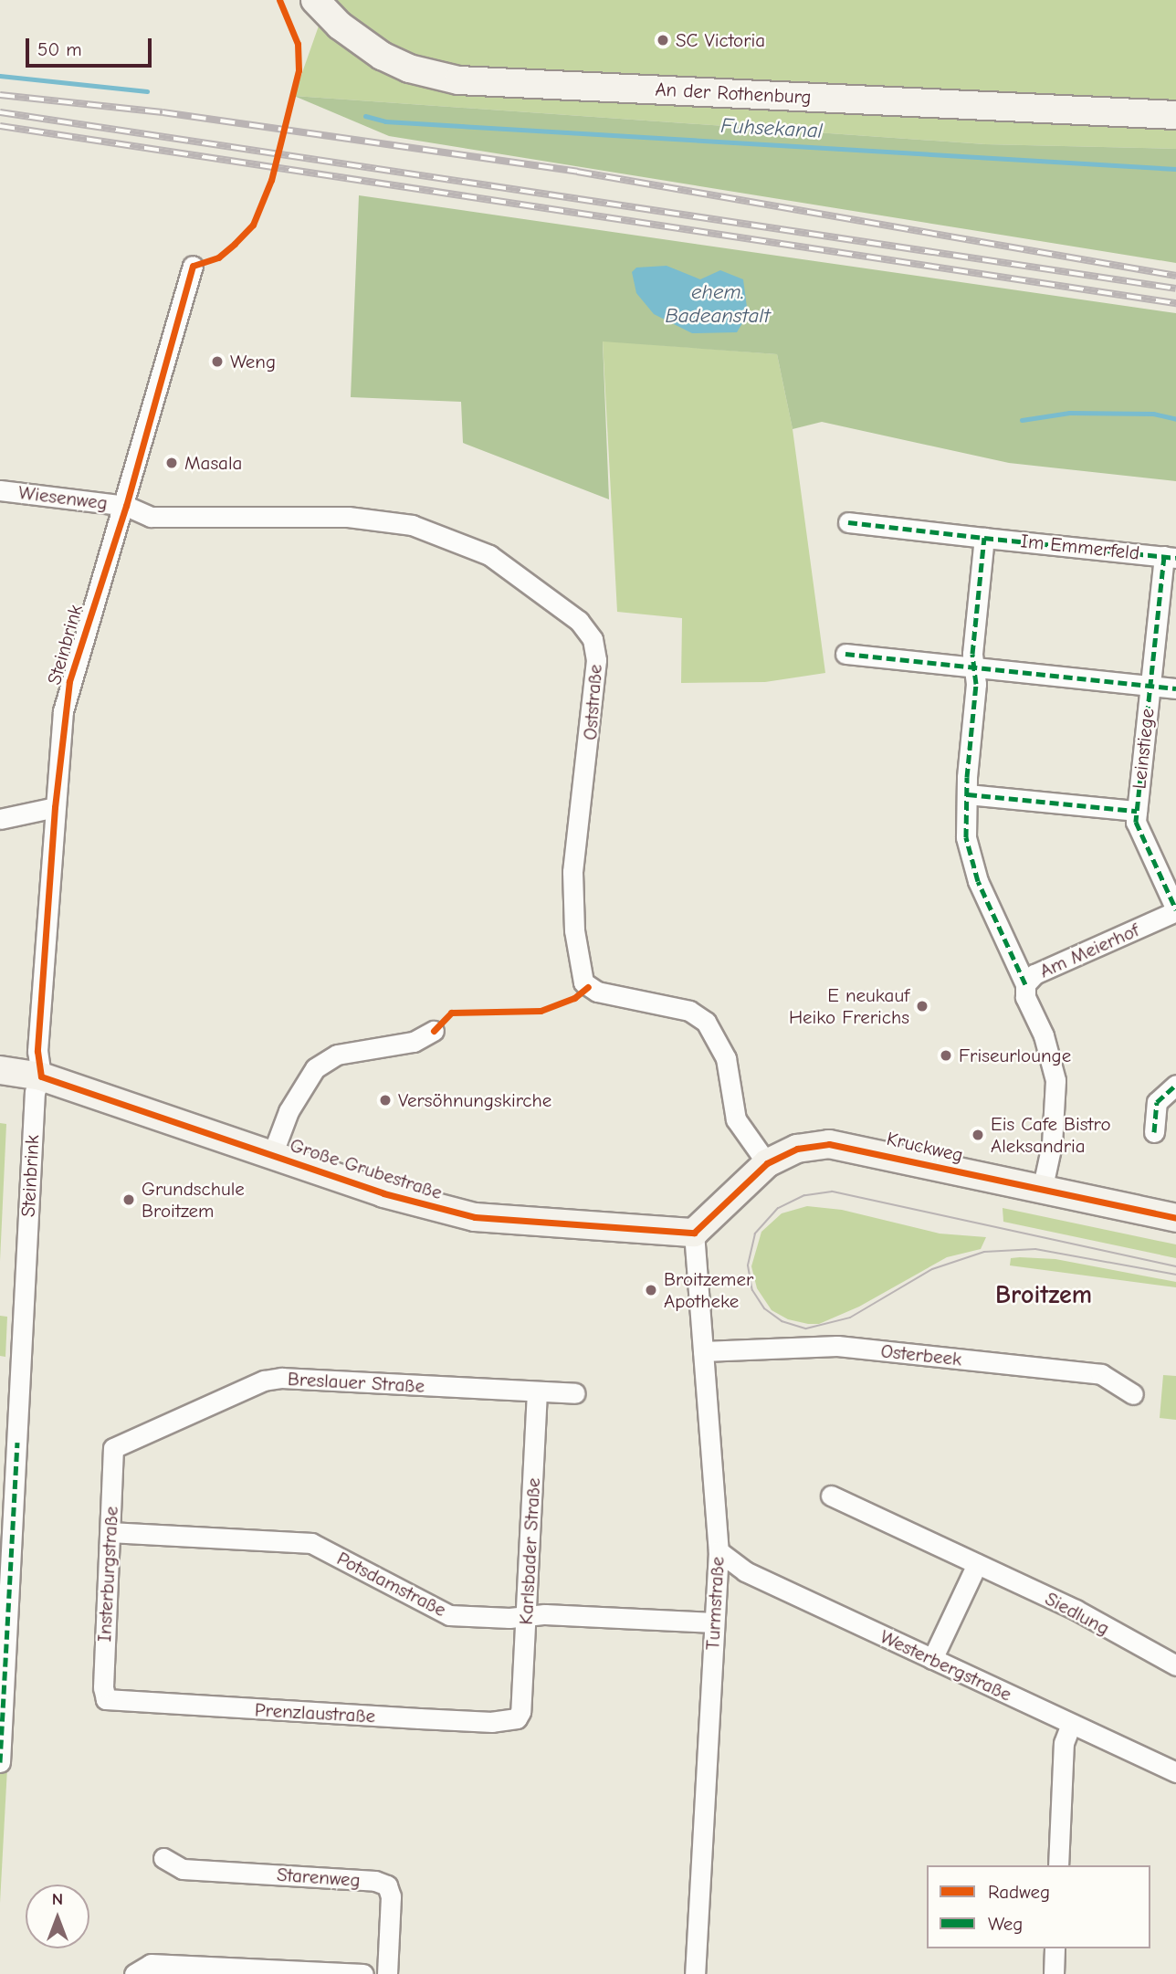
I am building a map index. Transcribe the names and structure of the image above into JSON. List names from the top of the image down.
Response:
{
  "streets": {
    "street": [
      "An der Rothenburg",
      "Wiesenweg",
      "Im Emmerfeld",
      "Steinbrink",
      "Oststraße",
      "Leinstiege",
      "Am Meierhof",
      "Kruckweg",
      "Große Grubestraße",
      "Osterbeek",
      "Breslauer Straße",
      "Karlsbader Straße",
      "Insterburgstraße",
      "Potsdamstraße",
      "Turmstraße",
      "Siedlung",
      "Westerbergstraße",
      "Prenzlaustraße",
      "Starenweg"
    ]
  },
  "crossings": [
    ["Wiesenweg", "Steinbrink"],
    ["Wiesenweg", "Oststraße"],
    ["Im Emmerfeld", "Leinstiege"],
    ["Steinbrink", "Oststraße"],
    ["Steinbrink", "Große Grubestraße"],
    ["Oststraße", "Kruckweg"],
    ["Leinstiege", "Am Meierhof"],
    ["Am Meierhof", "Kruckweg"],
    ["Kruckweg", "Große Grubestraße"],
    ["Kruckweg", "Turmstraße"],
    ["Große Grubestraße", "Turmstraße"],
    ["Osterbeek", "Turmstraße"],
    ["Breslauer Straße", "Karlsbader Straße"],
    ["Breslauer Straße", "Insterburgstraße"],
    ["Karlsbader Straße", "Potsdamstraße"],
    ["Karlsbader Straße", "Prenzlaustraße"],
    ["Insterburgstraße", "Potsdamstraße"],
    ["Insterburgstraße", "Prenzlaustraße"],
    ["Potsdamstraße", "Turmstraße"],
    ["Turmstraße", "Westerbergstraße"]
  ],
  "districts": ["Broitzem"],
  "water": ["Fuhsekanal", "ehem. Badeanstalt"],
  "places": [
    "SC Victoria",
    "Weng",
    "Masala",
    "E neukauf Heiko Frerichs",
    "Friseurlounge",
    "Versöhnungskirche",
    "Eis Cafe Bistro Aleksandria",
    "Grundschule Broitzem",
    "Broitzemer Apotheke"
  ],
  "legend": ["Radweg", "Weg"],
  "scale_bar": "50 m",
  "north": "top"
}
